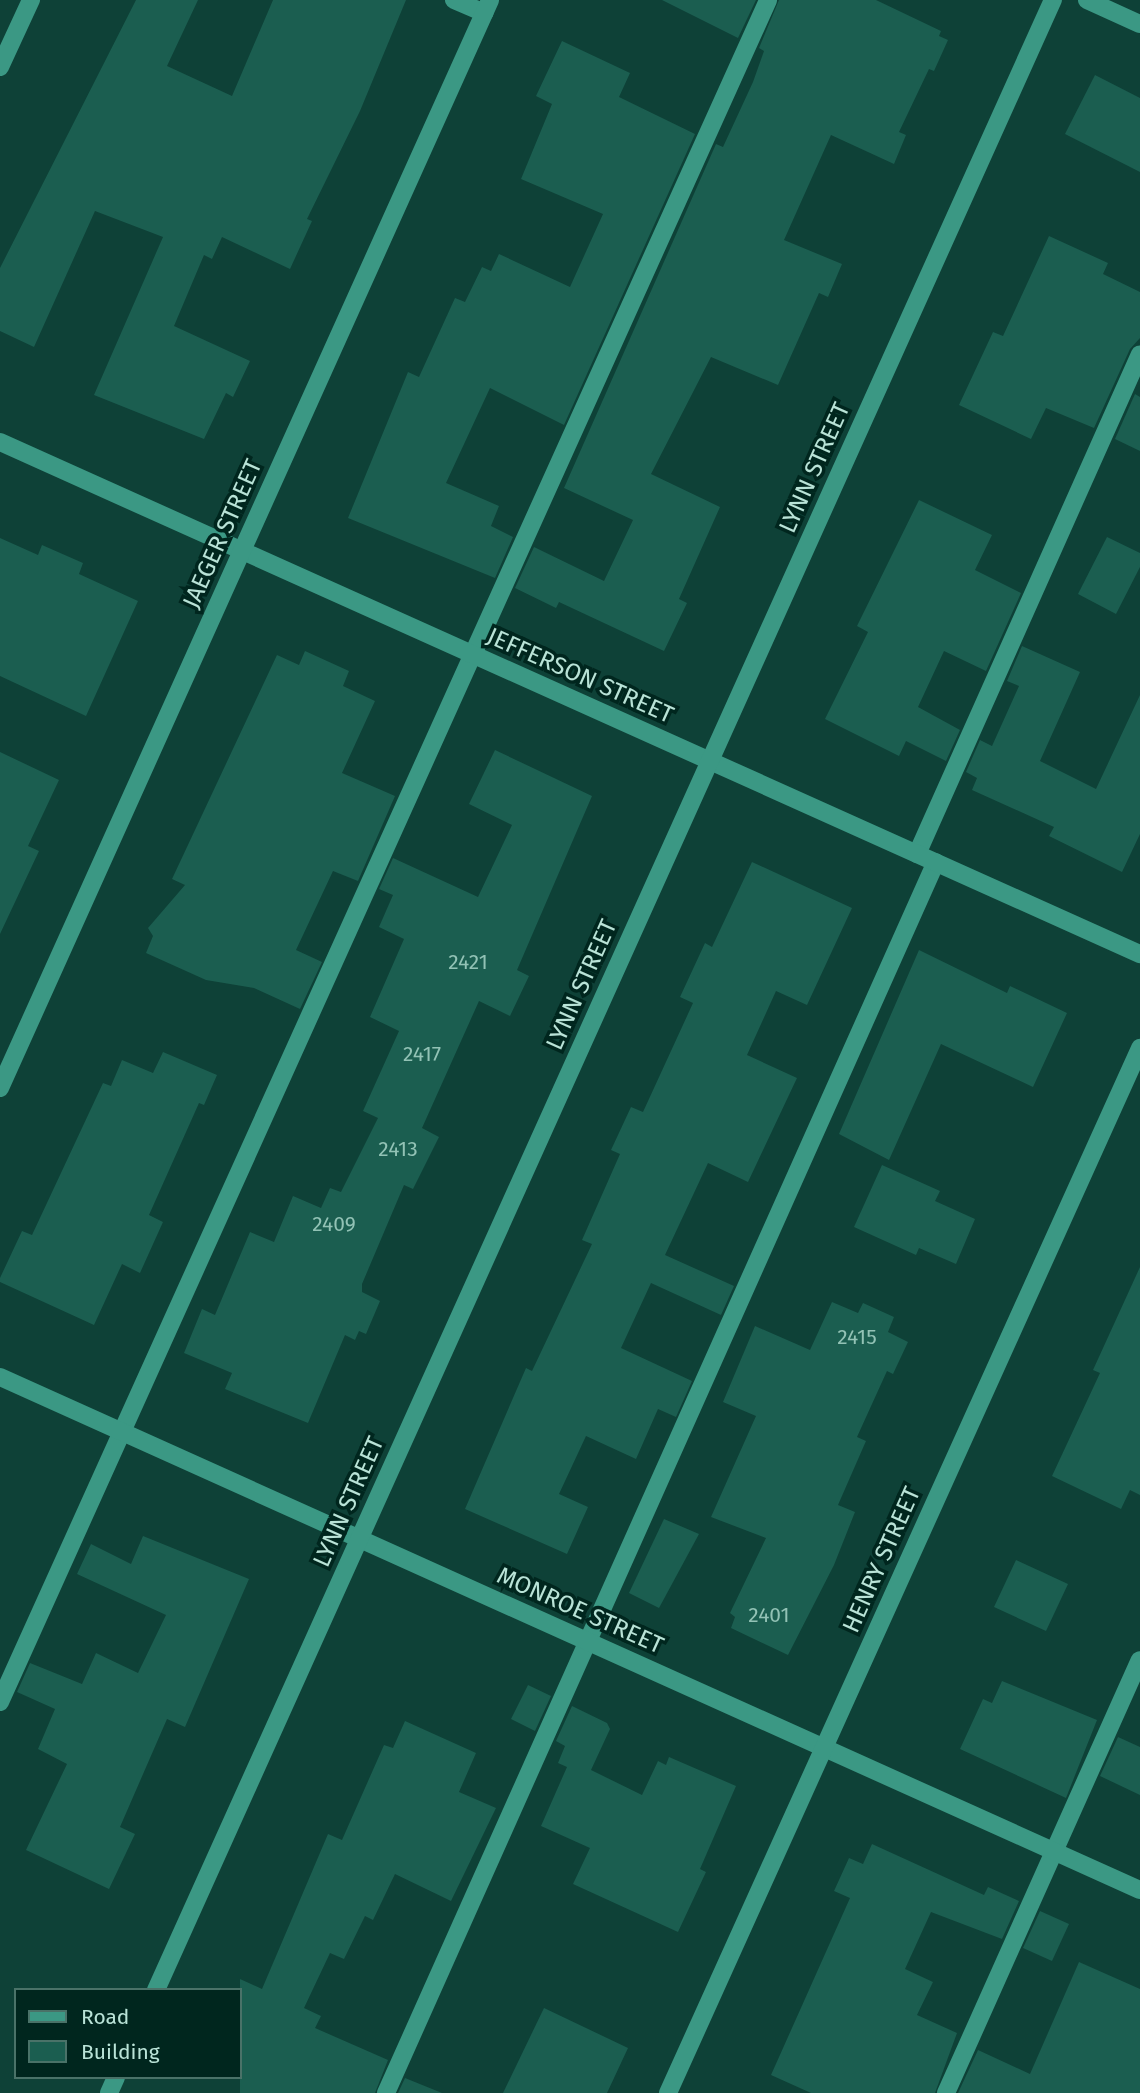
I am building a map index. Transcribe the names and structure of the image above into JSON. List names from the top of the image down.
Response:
{
  "streets": {
    "street": [
      "LYNN STREET",
      "JAEGER STREET",
      "JEFFERSON STREET",
      "HENRY STREET",
      "MONROE STREET"
    ]
  },
  "crossings": [
    ["LYNN STREET", "JEFFERSON STREET"],
    ["LYNN STREET", "MONROE STREET"],
    ["JAEGER STREET", "JEFFERSON STREET"],
    ["HENRY STREET", "MONROE STREET"]
  ],
  "house_numbers": [
    "2421",
    "2417",
    "2413",
    "2409",
    "2415",
    "2401"
  ],
  "legend": ["Road", "Building"]
}
